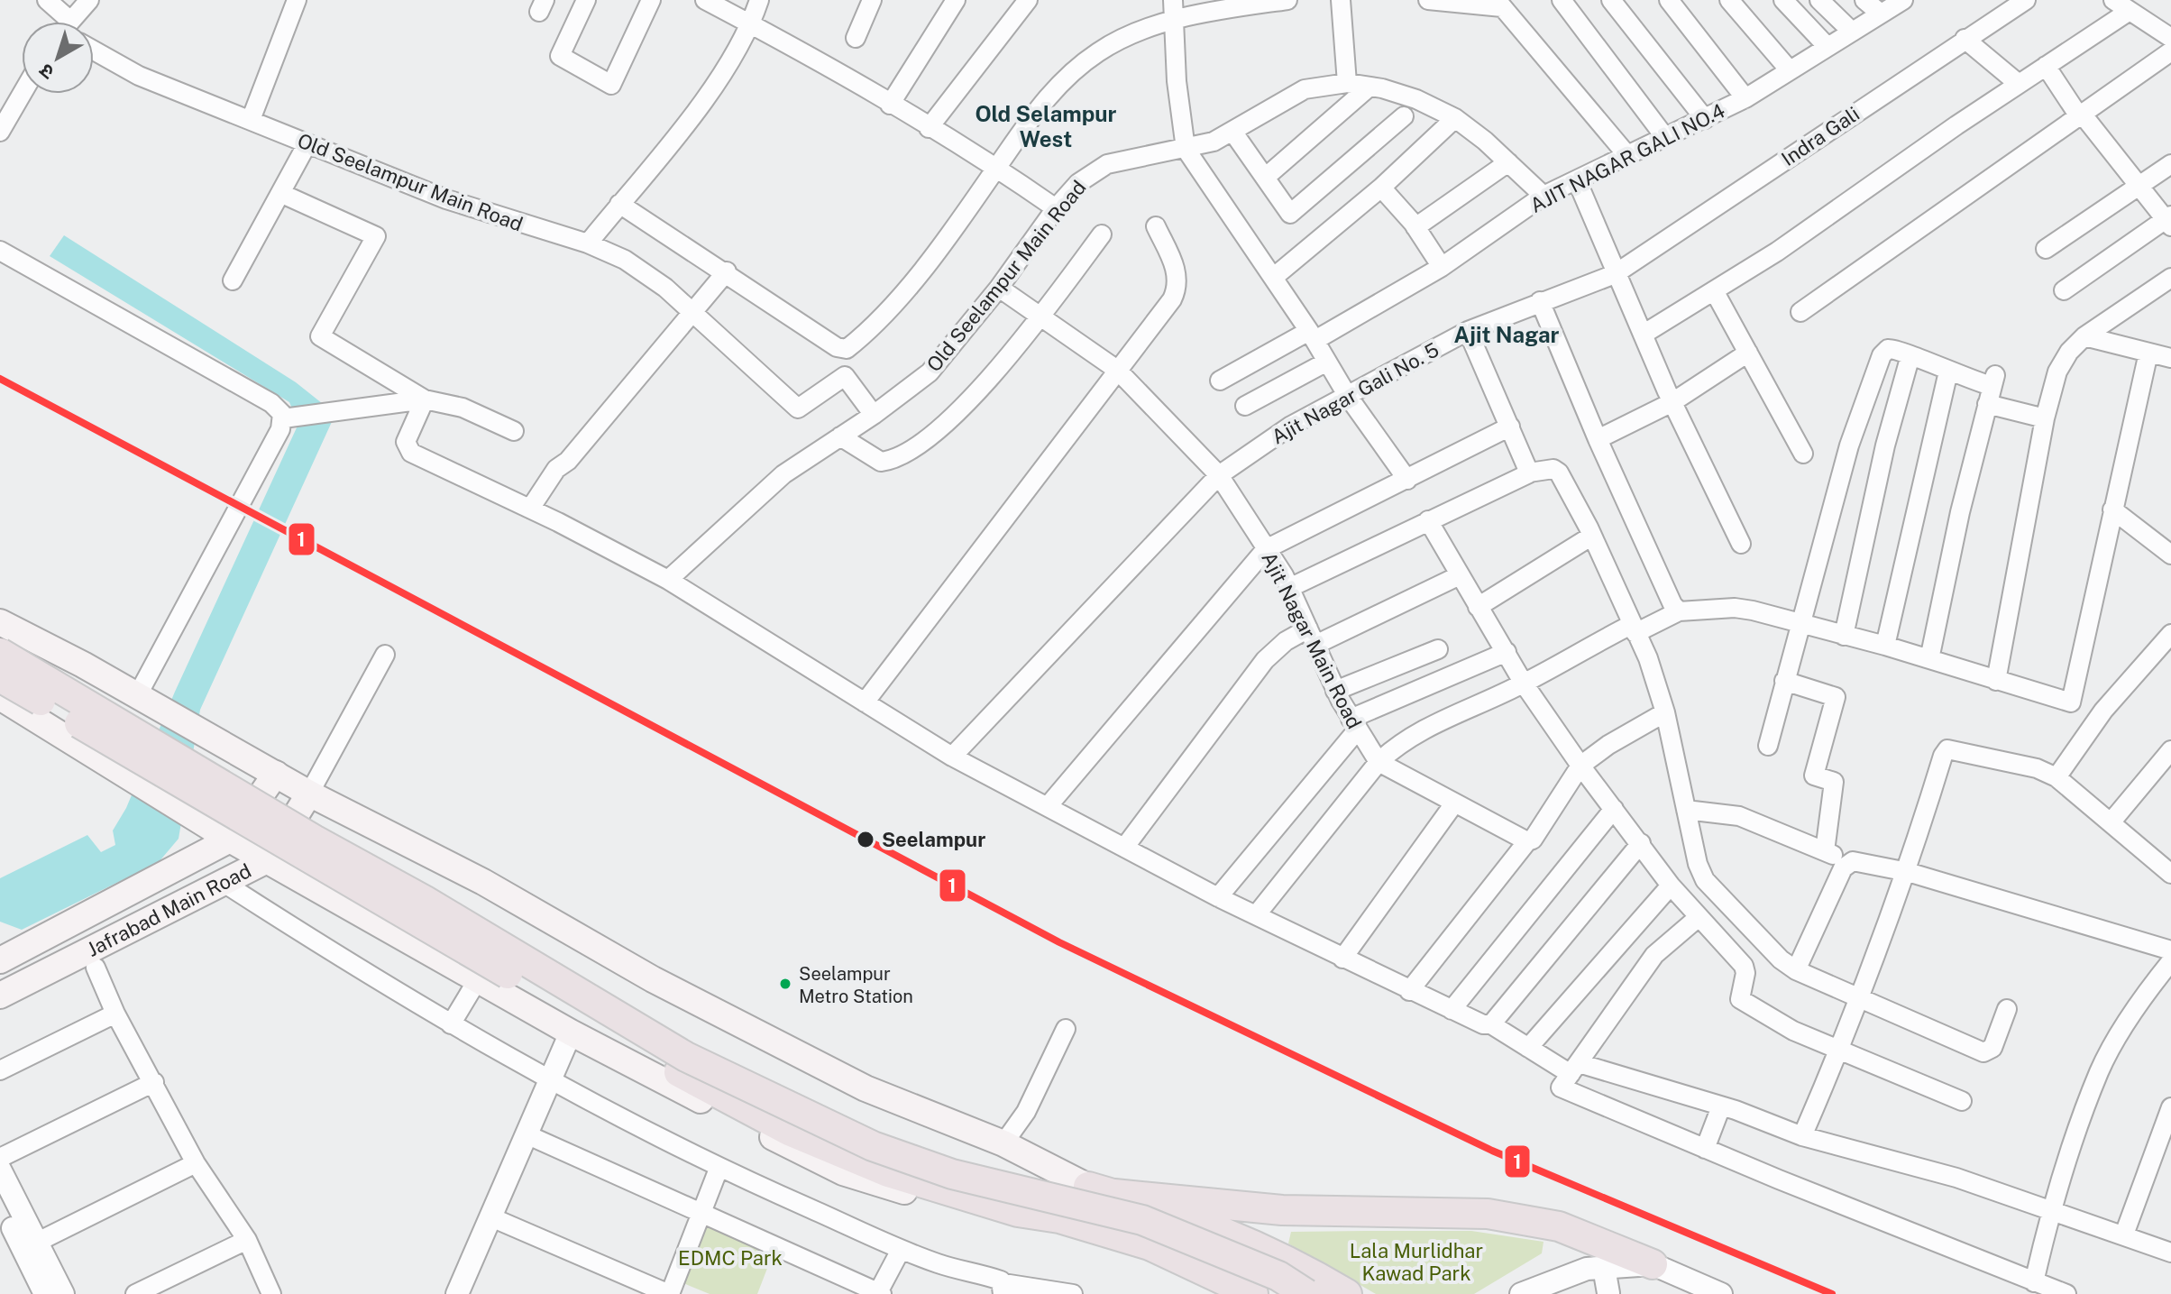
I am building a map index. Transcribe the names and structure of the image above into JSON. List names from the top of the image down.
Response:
{
  "streets": {
    "main road": ["Jafrabad Main Road"],
    "street": [
      "Indra Gali",
      "AJIT NAGAR GALI NO.4",
      "Old Seelampur Main Road",
      "Ajit Nagar Gali No. 5",
      "Ajit Nagar Main Road"
    ]
  },
  "crossings": [
    ["Indra Gali", "Ajit Nagar Gali No. 5"],
    ["AJIT NAGAR GALI NO.4", "Old Seelampur Main Road"],
    ["Old Seelampur Main Road", "Ajit Nagar Main Road"],
    ["Ajit Nagar Gali No. 5", "Ajit Nagar Main Road"]
  ],
  "districts": ["Old Selampur West", "Ajit Nagar"],
  "parks": ["Lala Murlidhar Kawad Park", "EDMC Park"],
  "places": ["Seelampur", "Seelampur Metro Station"],
  "lines": ["transit line 1"],
  "north": "bottom left"
}
